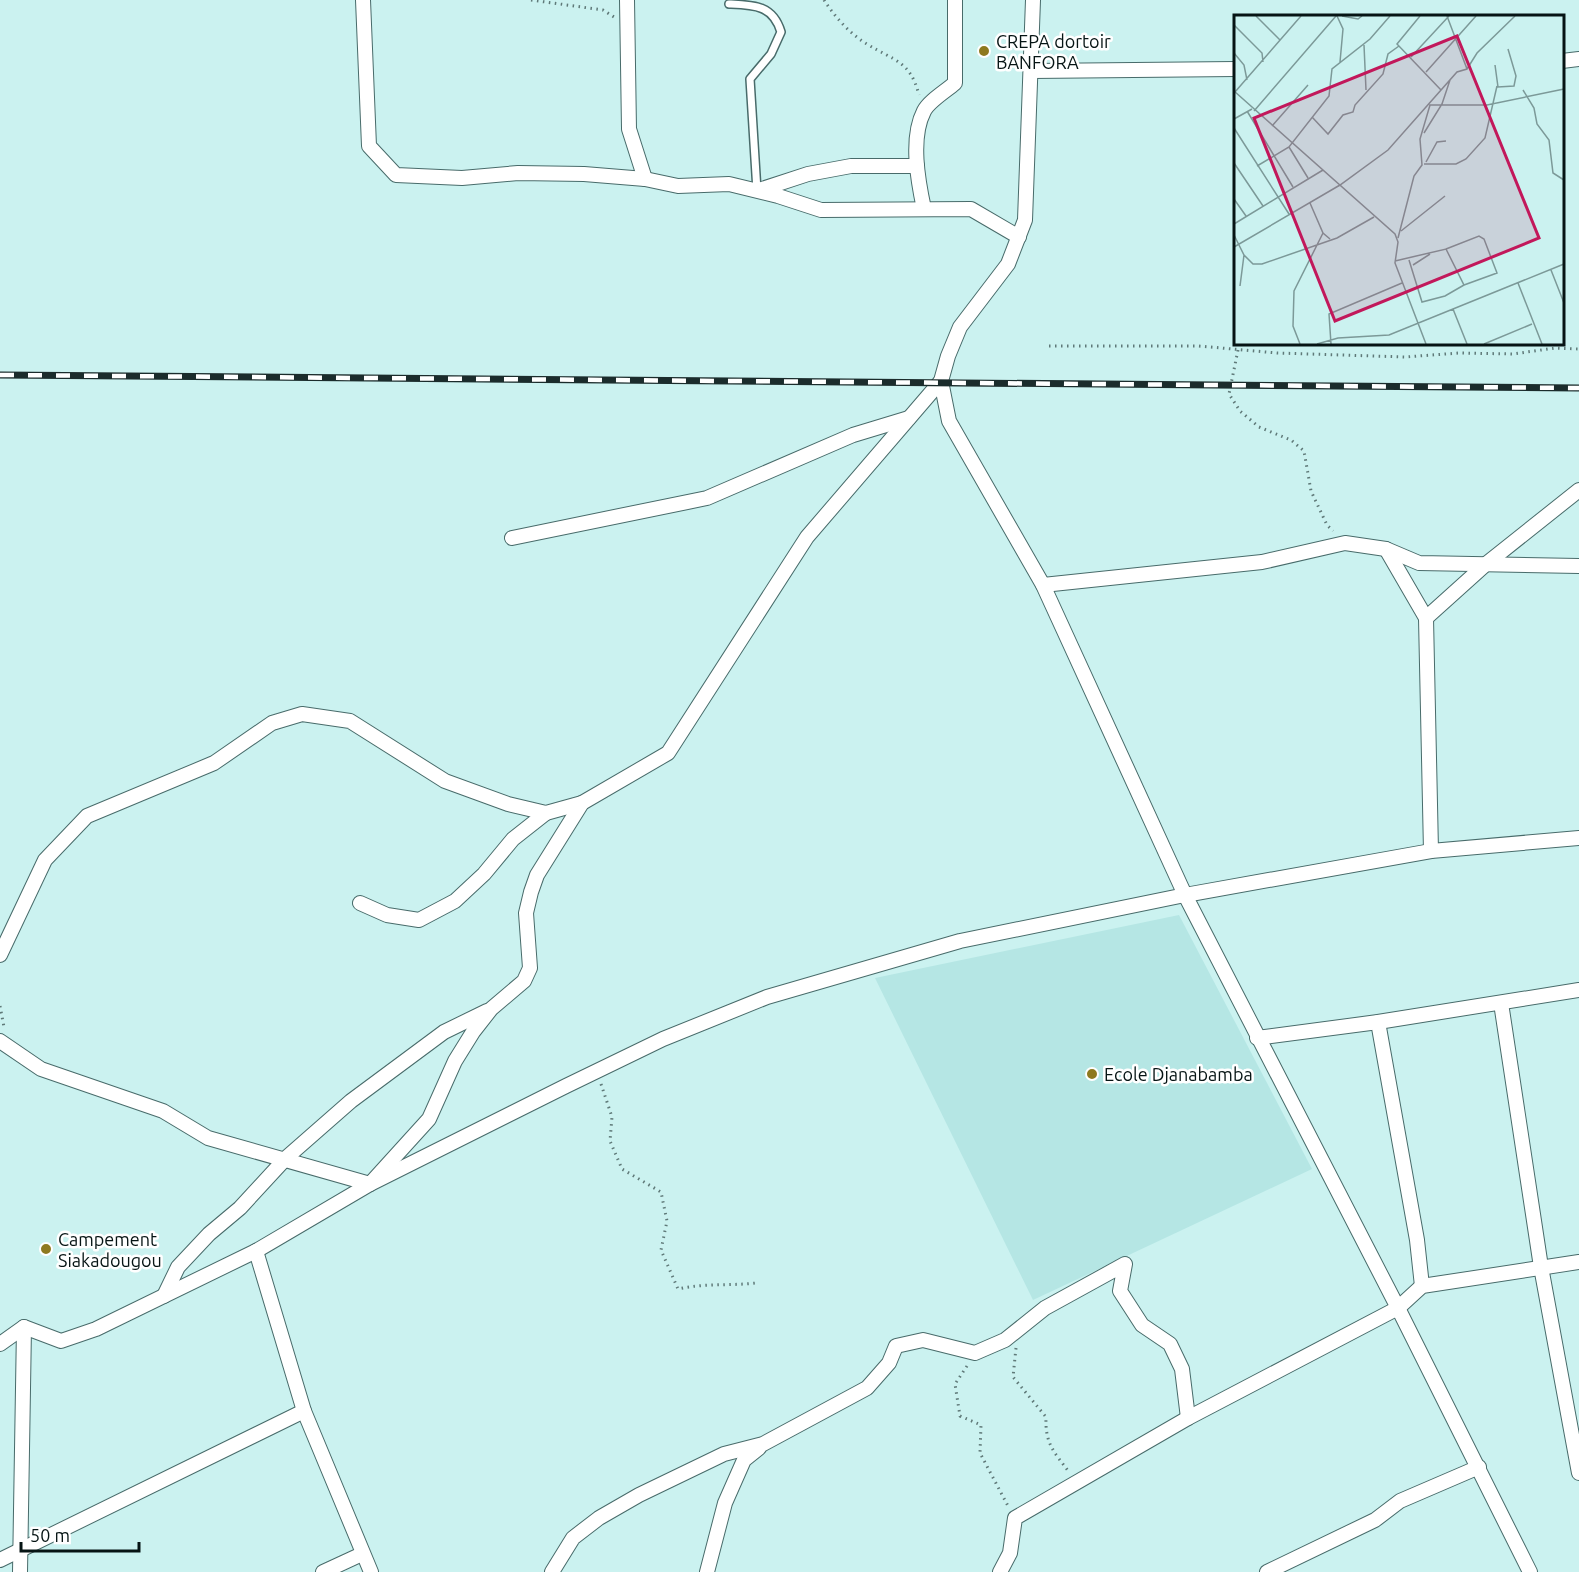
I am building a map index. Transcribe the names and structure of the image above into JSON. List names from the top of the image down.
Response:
{
  "places": ["CREPA dortoir BANFORA", "Ecole Djanabamba", "Campement Siakadougou"],
  "scale_bar": "50 m"
}
